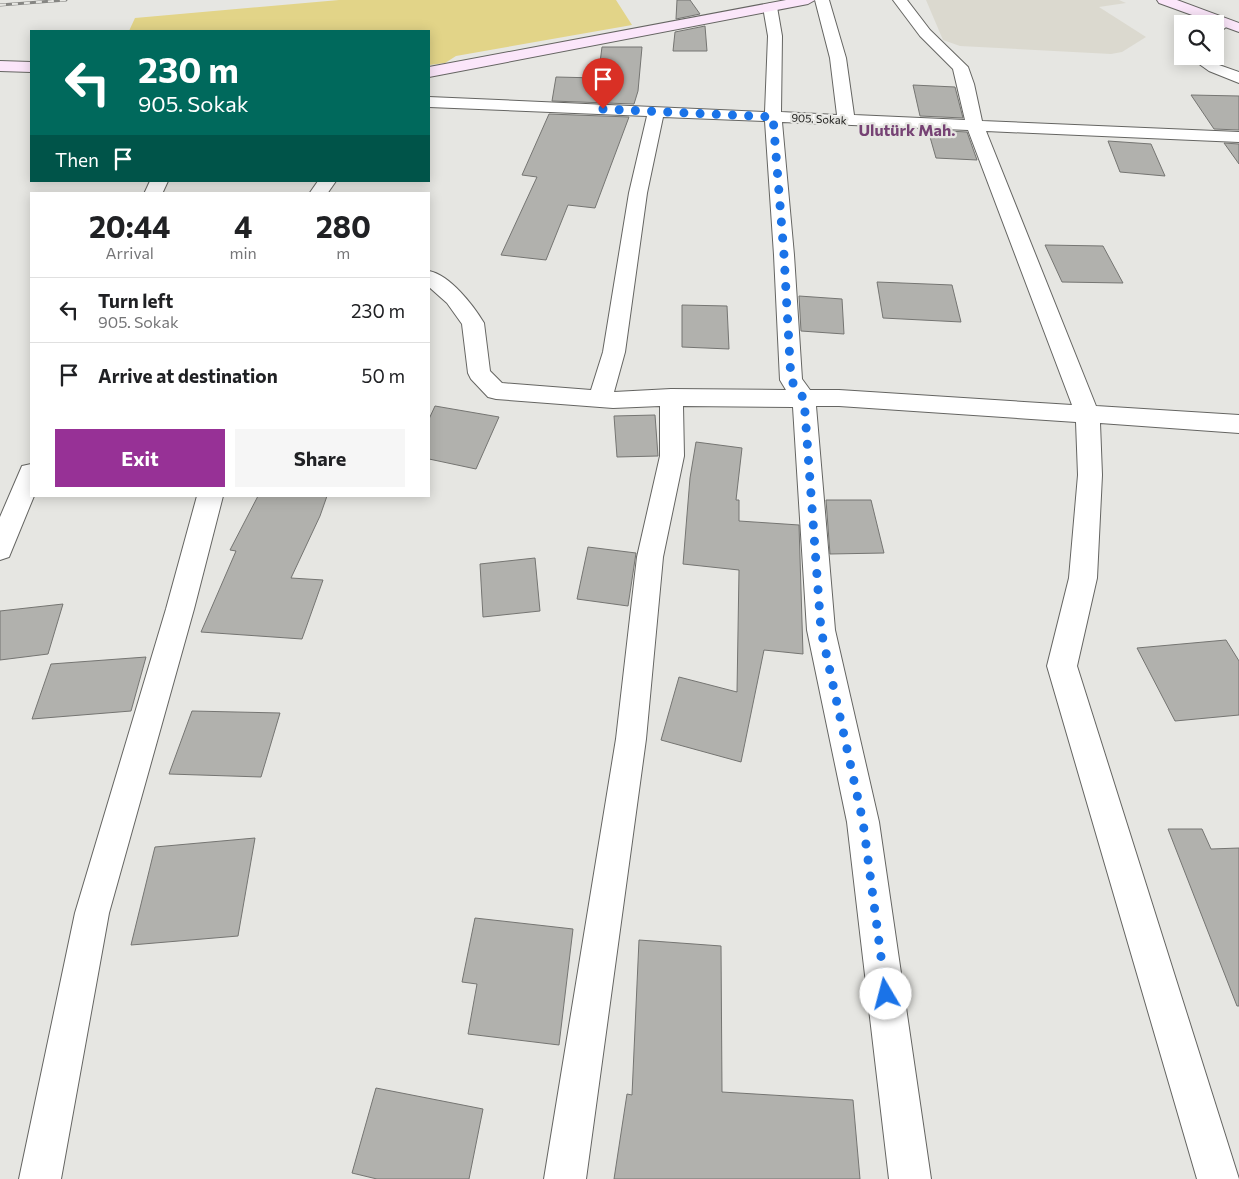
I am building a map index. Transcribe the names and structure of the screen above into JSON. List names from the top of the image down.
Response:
{
  "streets": {
    "street": ["905. Sokak"]
  },
  "districts": ["Ulutürk Mah."],
  "page": {
    "turn": ["230 m", "905. Sokak"],
    "then": "Then",
    "eta": [
      "20:44",
      "Arrival",
      "4",
      "min",
      "280",
      "m"
    ],
    "list": [
      {
        "name": "Turn left",
        "note": "905. Sokak",
        "value": "230 m"
      },
      {
        "name": "Arrive at destination",
        "value": "50 m"
      }
    ],
    "buttons": ["Exit", "Share"]
  }
}
